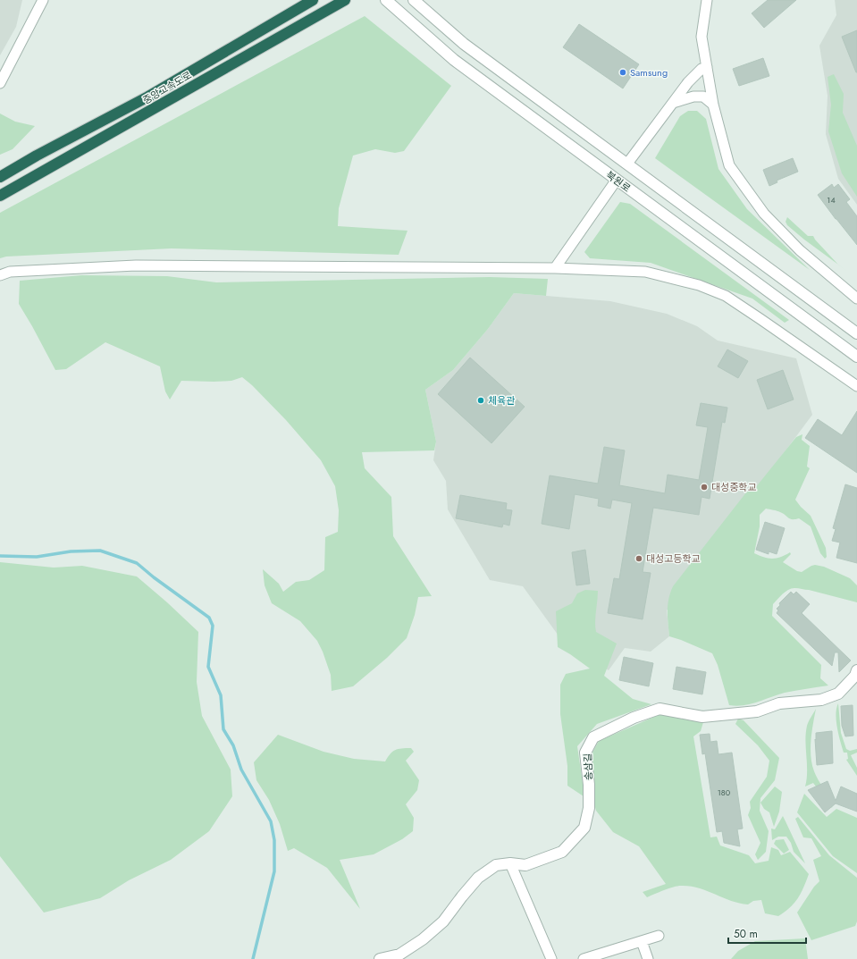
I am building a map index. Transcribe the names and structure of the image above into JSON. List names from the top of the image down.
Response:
{
  "streets": {
    "highway": ["중앙고속도로"],
    "street": ["북원로", "송삼길"]
  },
  "places": [
    "Samsung",
    "체육관",
    "대성중학교",
    "대성고등학교"
  ],
  "house_numbers": ["14", "180"],
  "scale_bar": "50 m"
}
